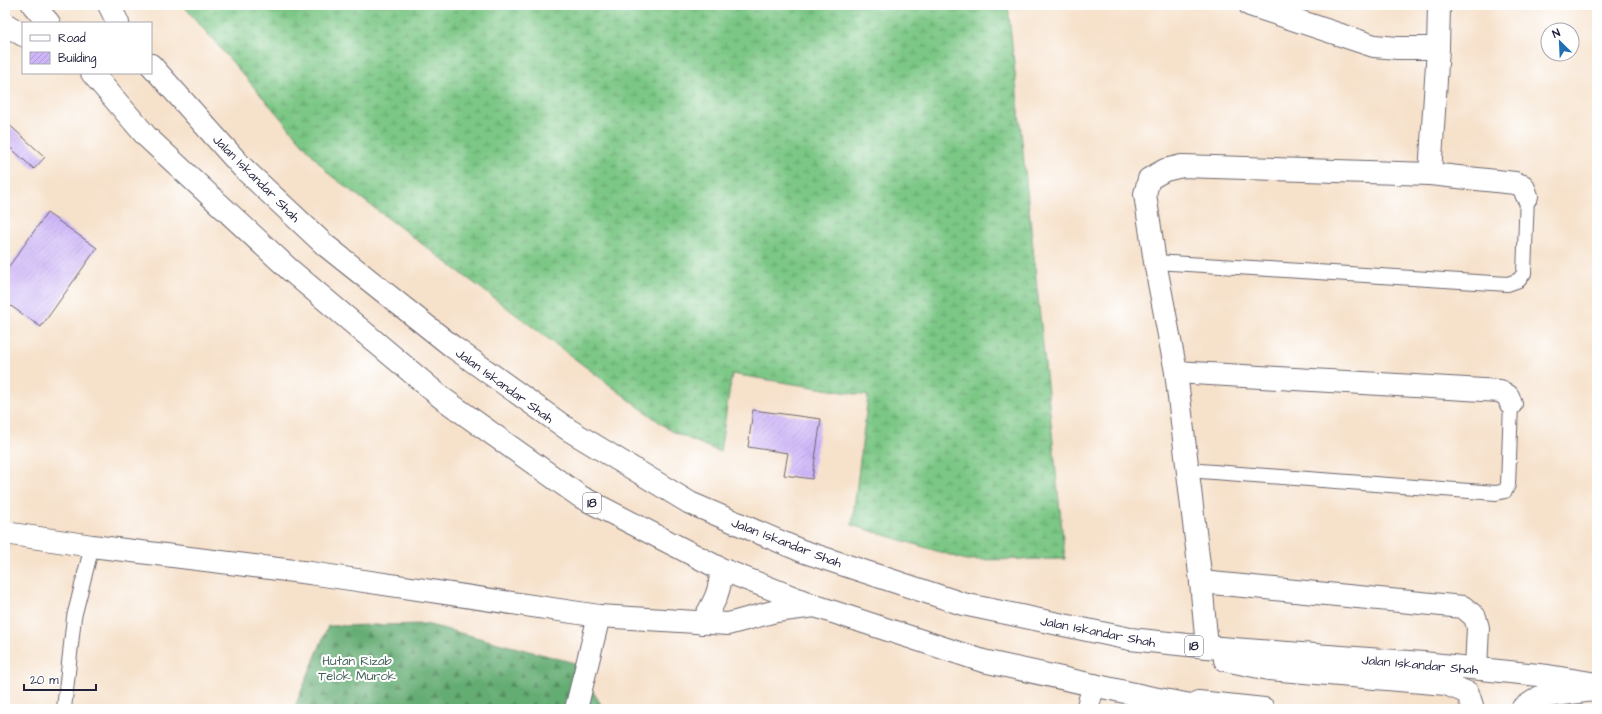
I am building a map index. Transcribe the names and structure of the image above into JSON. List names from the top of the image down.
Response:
{
  "streets": {
    "main road": ["Jalan Iskandar Shah", "18"]
  },
  "parks": ["Hutan Rizab Telok Murok"],
  "legend": ["Road", "Building"],
  "scale_bar": "20 m",
  "north": "top left"
}
